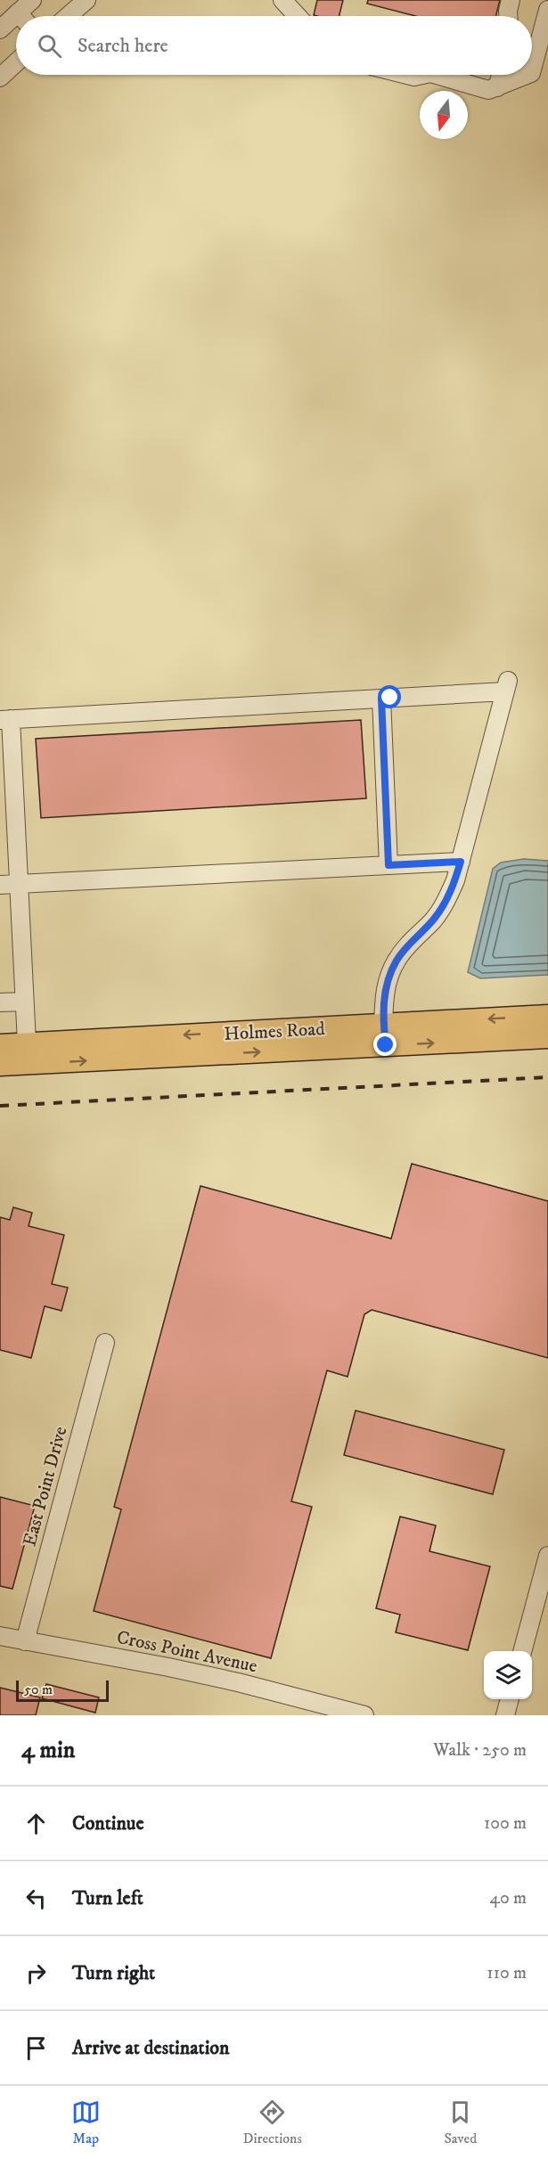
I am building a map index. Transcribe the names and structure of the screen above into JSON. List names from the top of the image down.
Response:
{
  "streets": {
    "main road": ["Holmes Road"],
    "street": ["East Point Drive", "Cross Point Avenue"]
  },
  "crossings": [
    ["East Point Drive", "Cross Point Avenue"]
  ],
  "scale_bar": "50 m",
  "north": "bottom",
  "page": {
    "search": "Search here",
    "scale": "50 m",
    "heading": ["4 min", "Walk · 250 m"],
    "list": [
      ["Continue", "100 m"],
      ["Turn left", "40 m"],
      ["Turn right", "110 m"],
      "Arrive at destination"
    ],
    "nav": ["Map", "Directions", "Saved"]
  }
}
